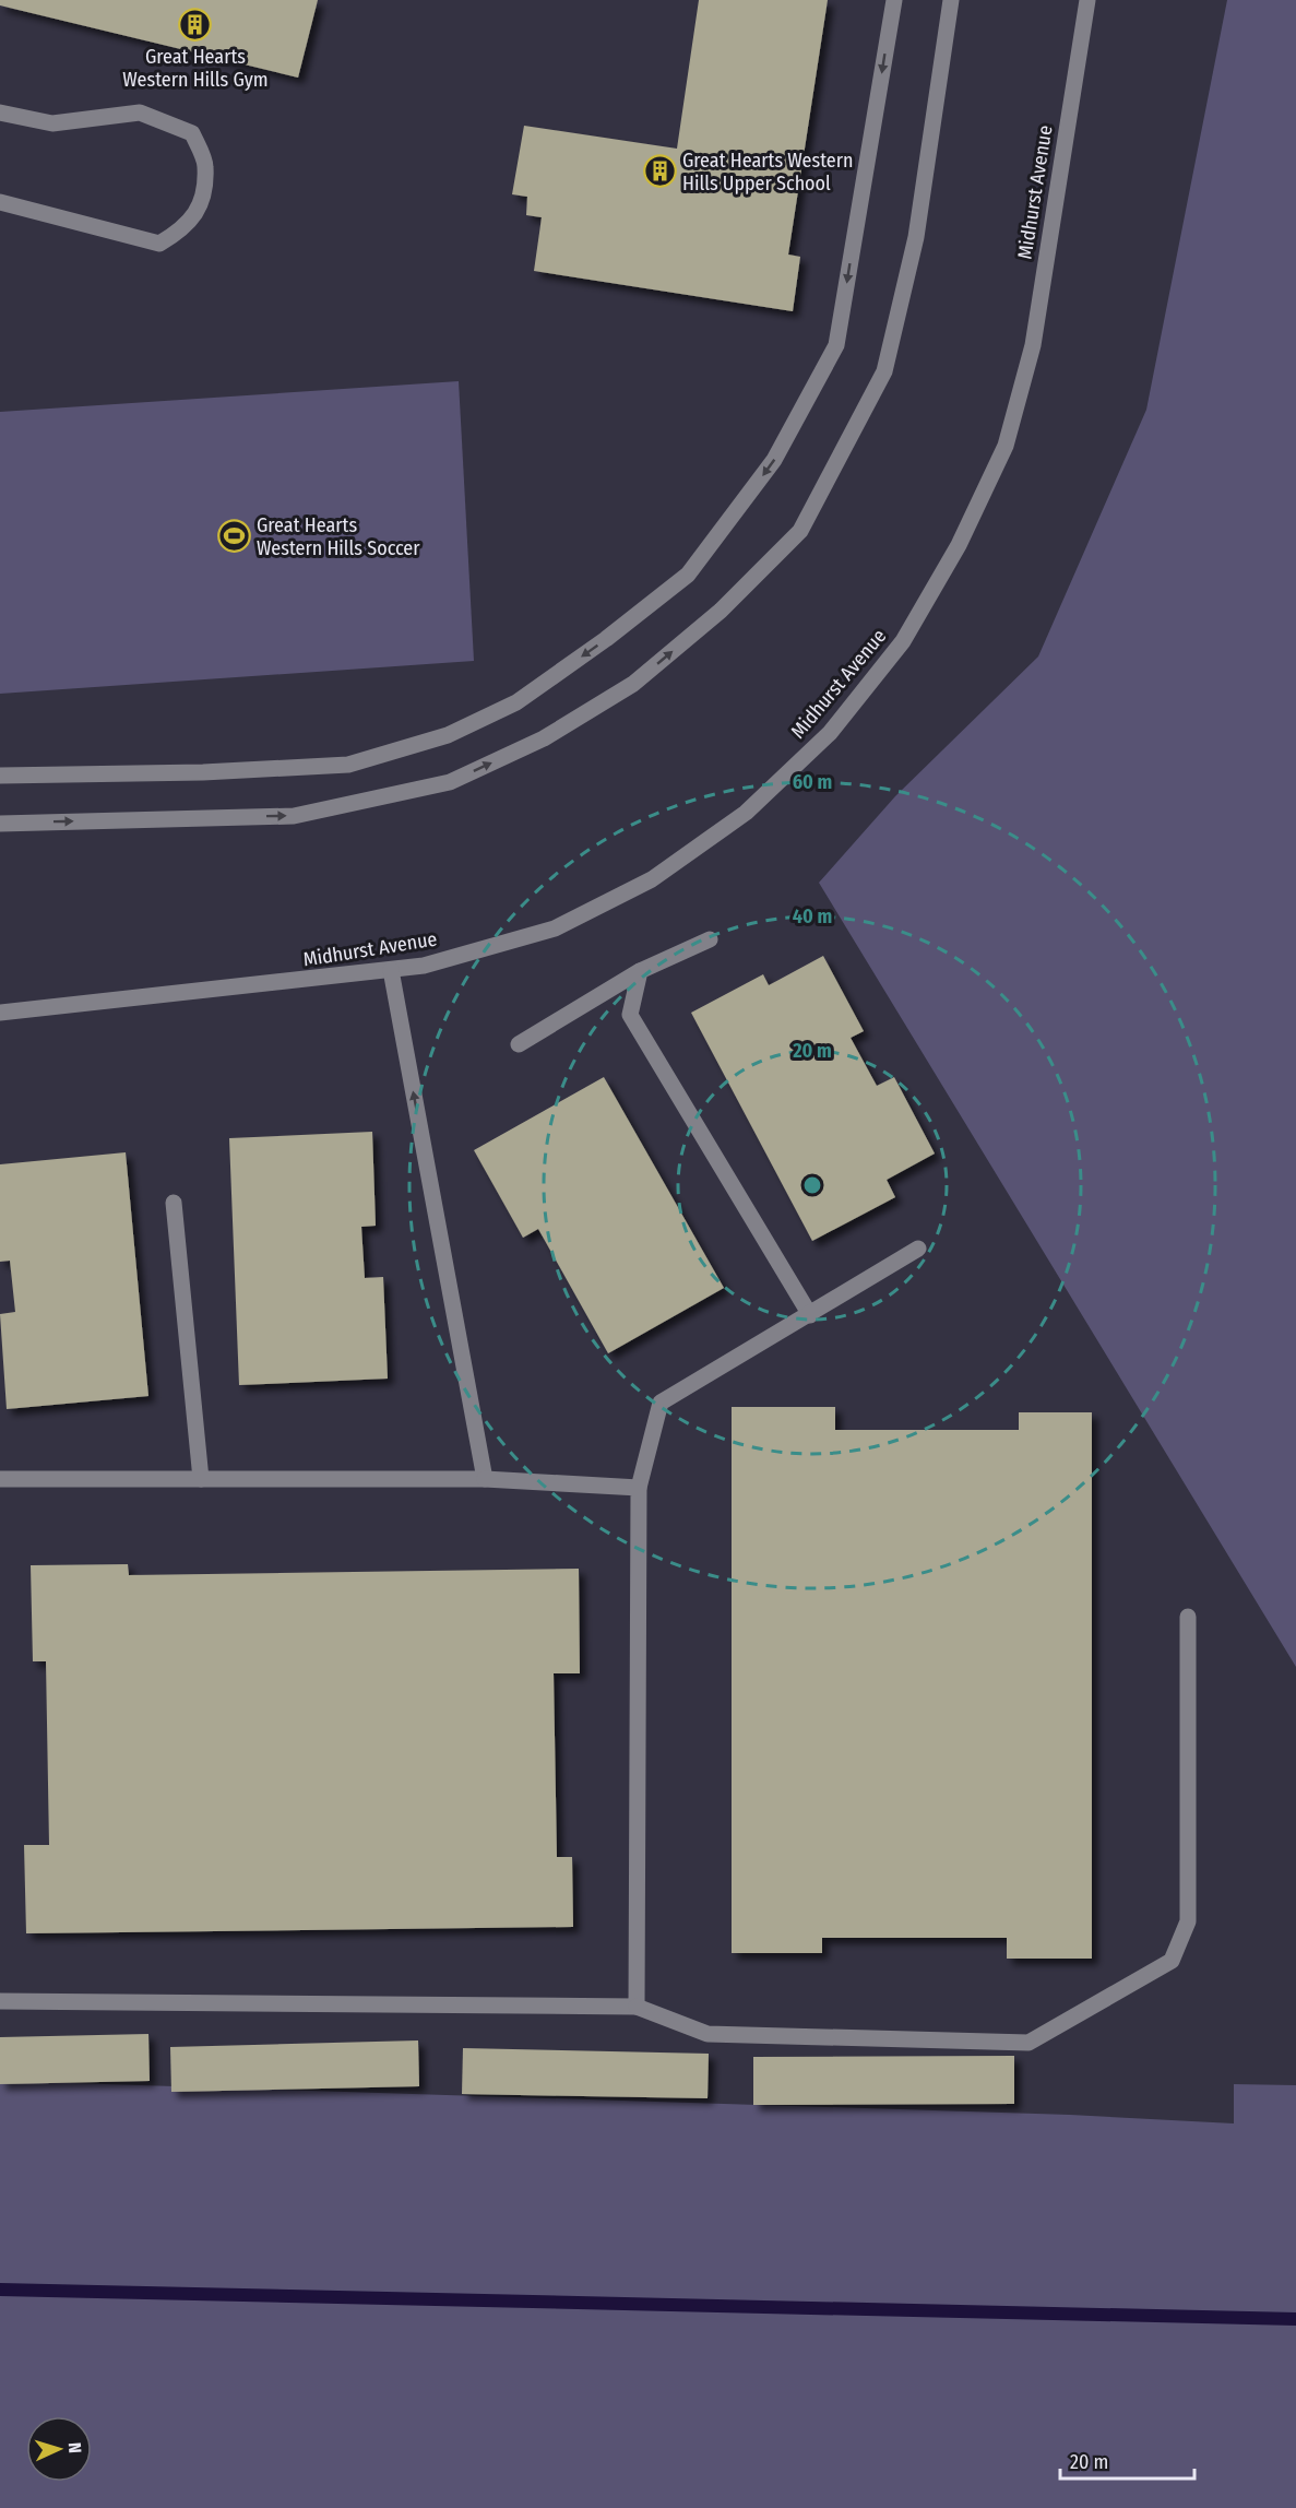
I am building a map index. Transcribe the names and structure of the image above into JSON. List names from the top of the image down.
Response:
{
  "streets": {
    "street": ["Midhurst Avenue"]
  },
  "places": {
    "building": ["Great Hearts Western Hills Gym", "Great Hearts Western Hills Upper School"],
    "sports": ["Great Hearts Western Hills Soccer"]
  },
  "scale_bar": "20 m",
  "north": "right",
  "rings": ["60 m", "40 m", "20 m"]
}
